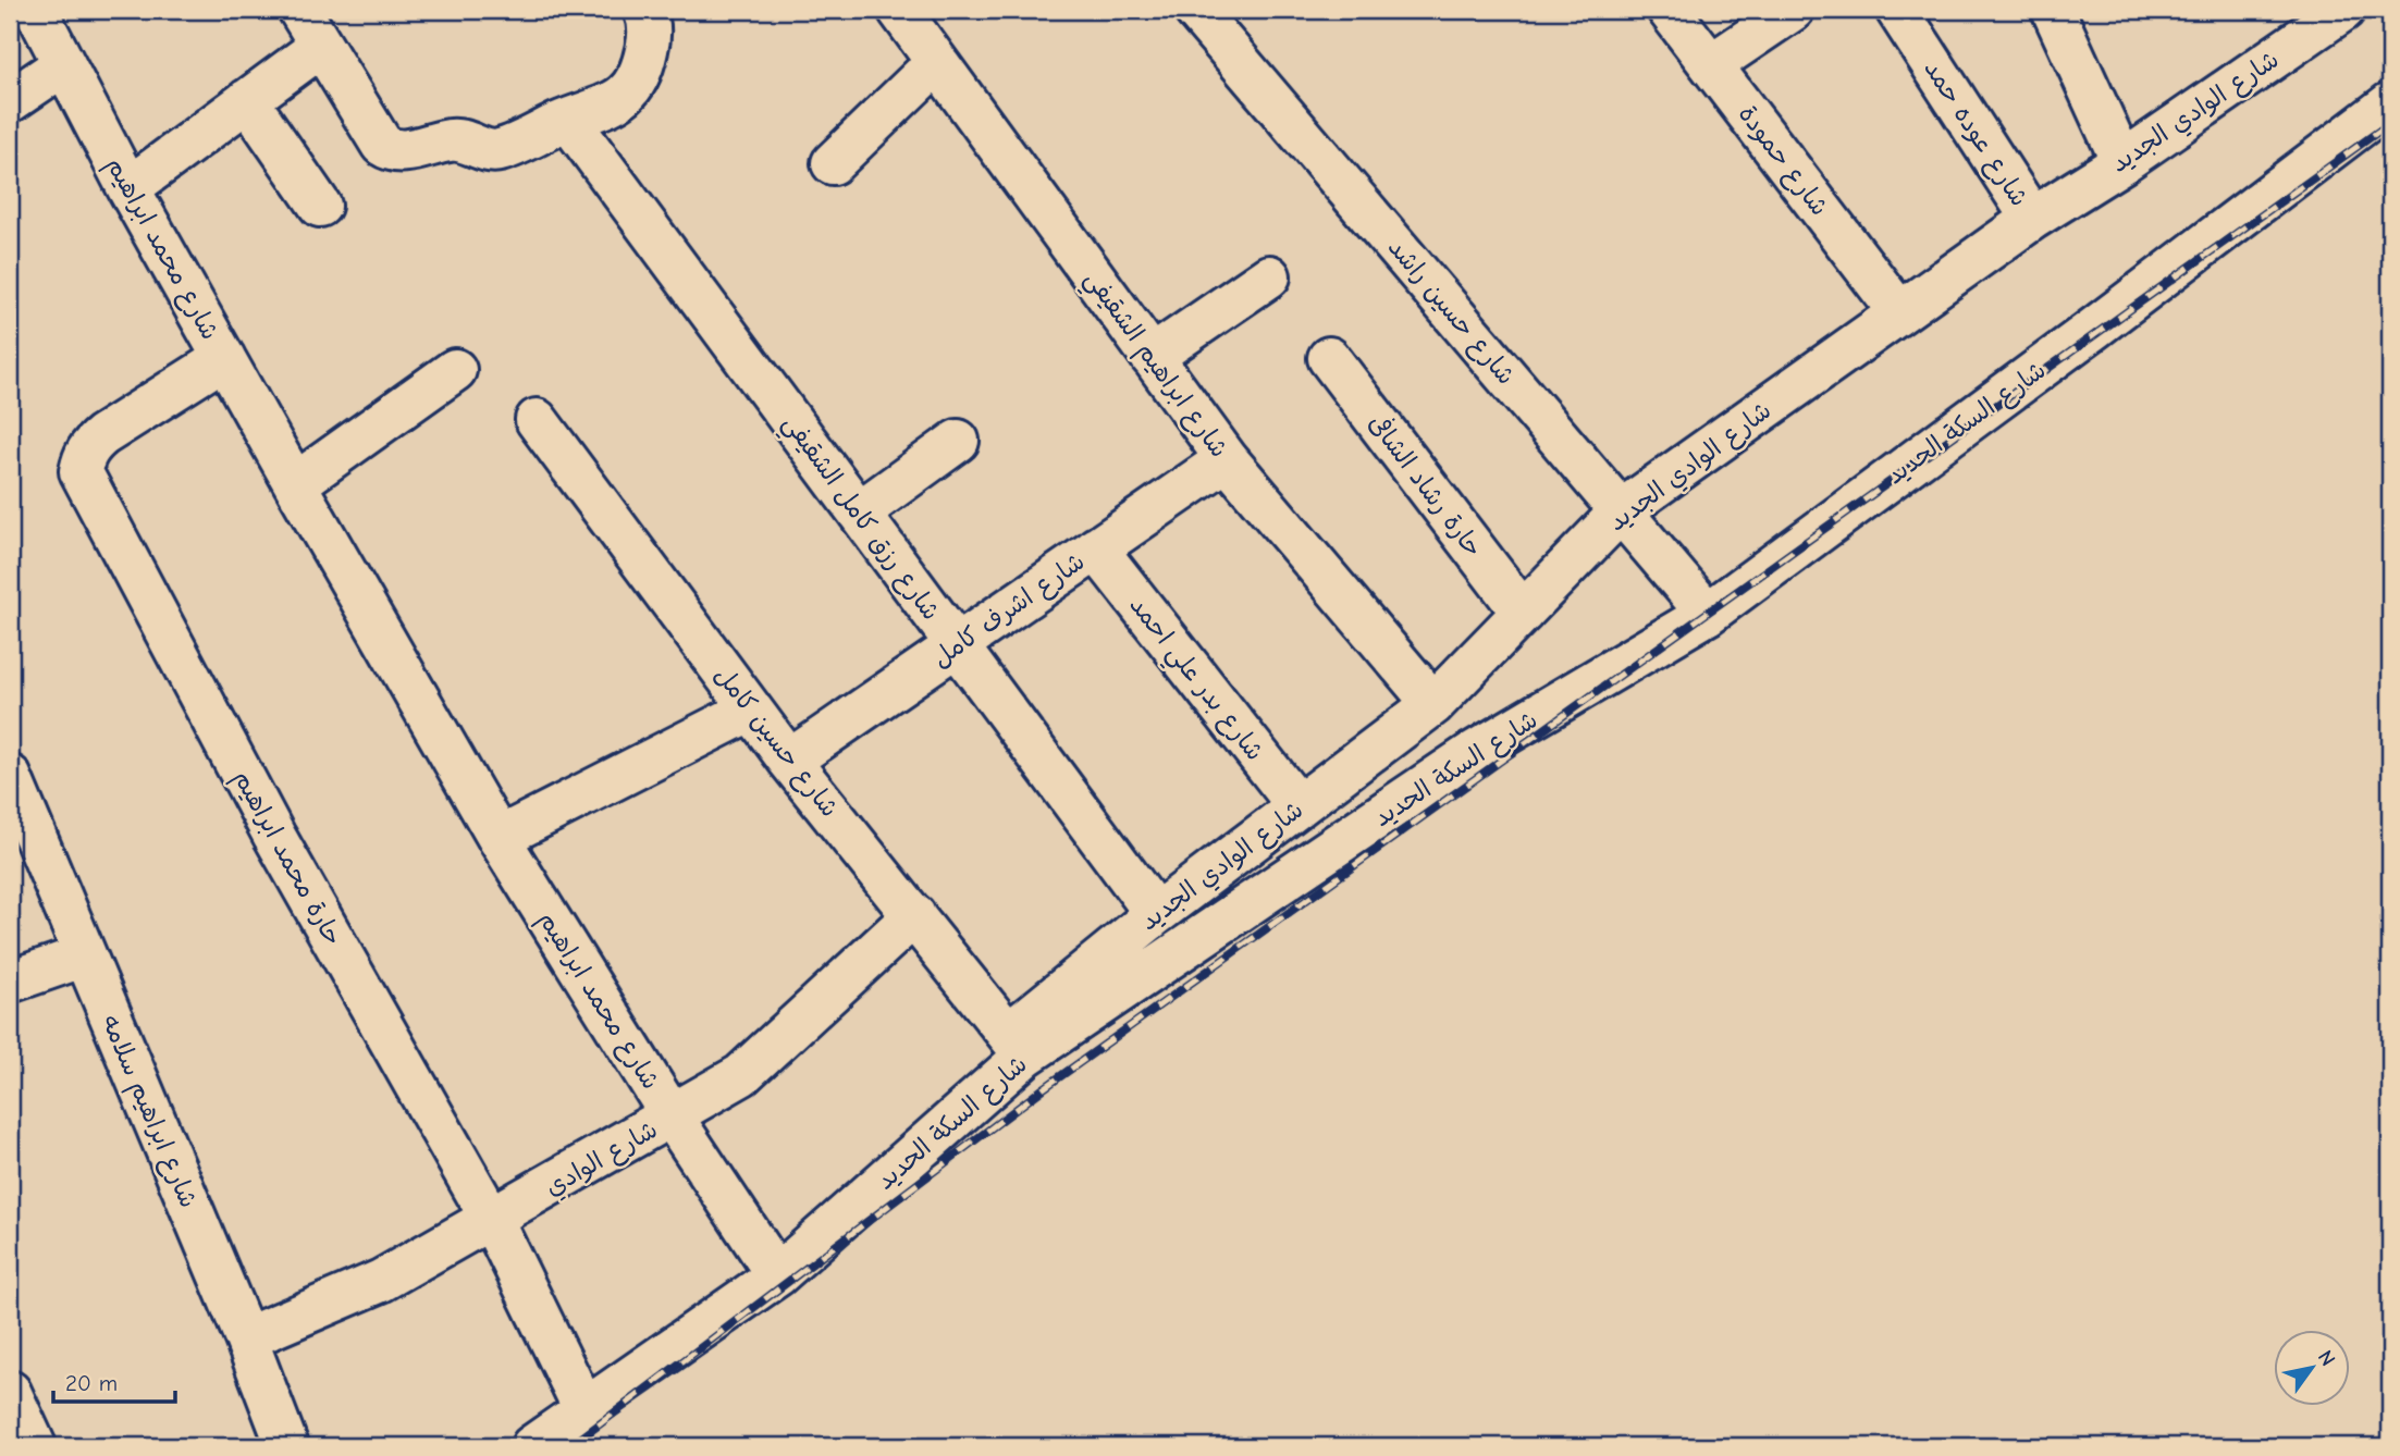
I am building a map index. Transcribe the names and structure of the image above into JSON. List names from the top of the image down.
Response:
{
  "streets": {
    "street": [
      "شارع الوادي الجديد",
      "شارع عوده حمد",
      "شارع حمودة",
      "شارع محمد ابراهيم",
      "شارع حسين راشد",
      "شارع ابراهيم الشقيفي",
      "شارع السكة الحديد",
      "حارة رشاد الشافى",
      "شارع رزق كامل الشقيفي",
      "شارع اشرف كامل",
      "شارع بدر علي احمد",
      "شارع حسين كامل",
      "حارة محمد ابراهيم",
      "شارع ابراهيم سلامه",
      "شارع الوادي"
    ]
  },
  "crossings": [
    ["شارع الوادي الجديد", "شارع عوده حمد"],
    ["شارع الوادي الجديد", "شارع حمودة"],
    ["شارع الوادي الجديد", "شارع حسين راشد"],
    ["شارع الوادي الجديد", "شارع ابراهيم الشقيفي"],
    ["شارع الوادي الجديد", "شارع السكة الحديد"],
    ["شارع الوادي الجديد", "حارة رشاد الشافى"],
    ["شارع الوادي الجديد", "شارع رزق كامل الشقيفي"],
    ["شارع الوادي الجديد", "شارع بدر علي احمد"],
    ["شارع الوادي الجديد", "شارع حسين كامل"],
    ["شارع محمد ابراهيم", "شارع السكة الحديد"],
    ["شارع محمد ابراهيم", "حارة محمد ابراهيم"],
    ["شارع محمد ابراهيم", "شارع الوادي"],
    ["شارع حسين راشد", "شارع السكة الحديد"],
    ["شارع ابراهيم الشقيفي", "شارع اشرف كامل"],
    ["شارع السكة الحديد", "شارع حسين كامل"],
    ["شارع السكة الحديد", "حارة محمد ابراهيم"],
    ["شارع رزق كامل الشقيفي", "شارع اشرف كامل"],
    ["شارع اشرف كامل", "شارع بدر علي احمد"],
    ["شارع اشرف كامل", "شارع حسين كامل"],
    ["شارع حسين كامل", "شارع الوادي"],
    ["حارة محمد ابراهيم", "شارع الوادي"],
    ["شارع ابراهيم سلامه", "شارع الوادي"]
  ],
  "scale_bar": "20 m",
  "north": "top right"
}
